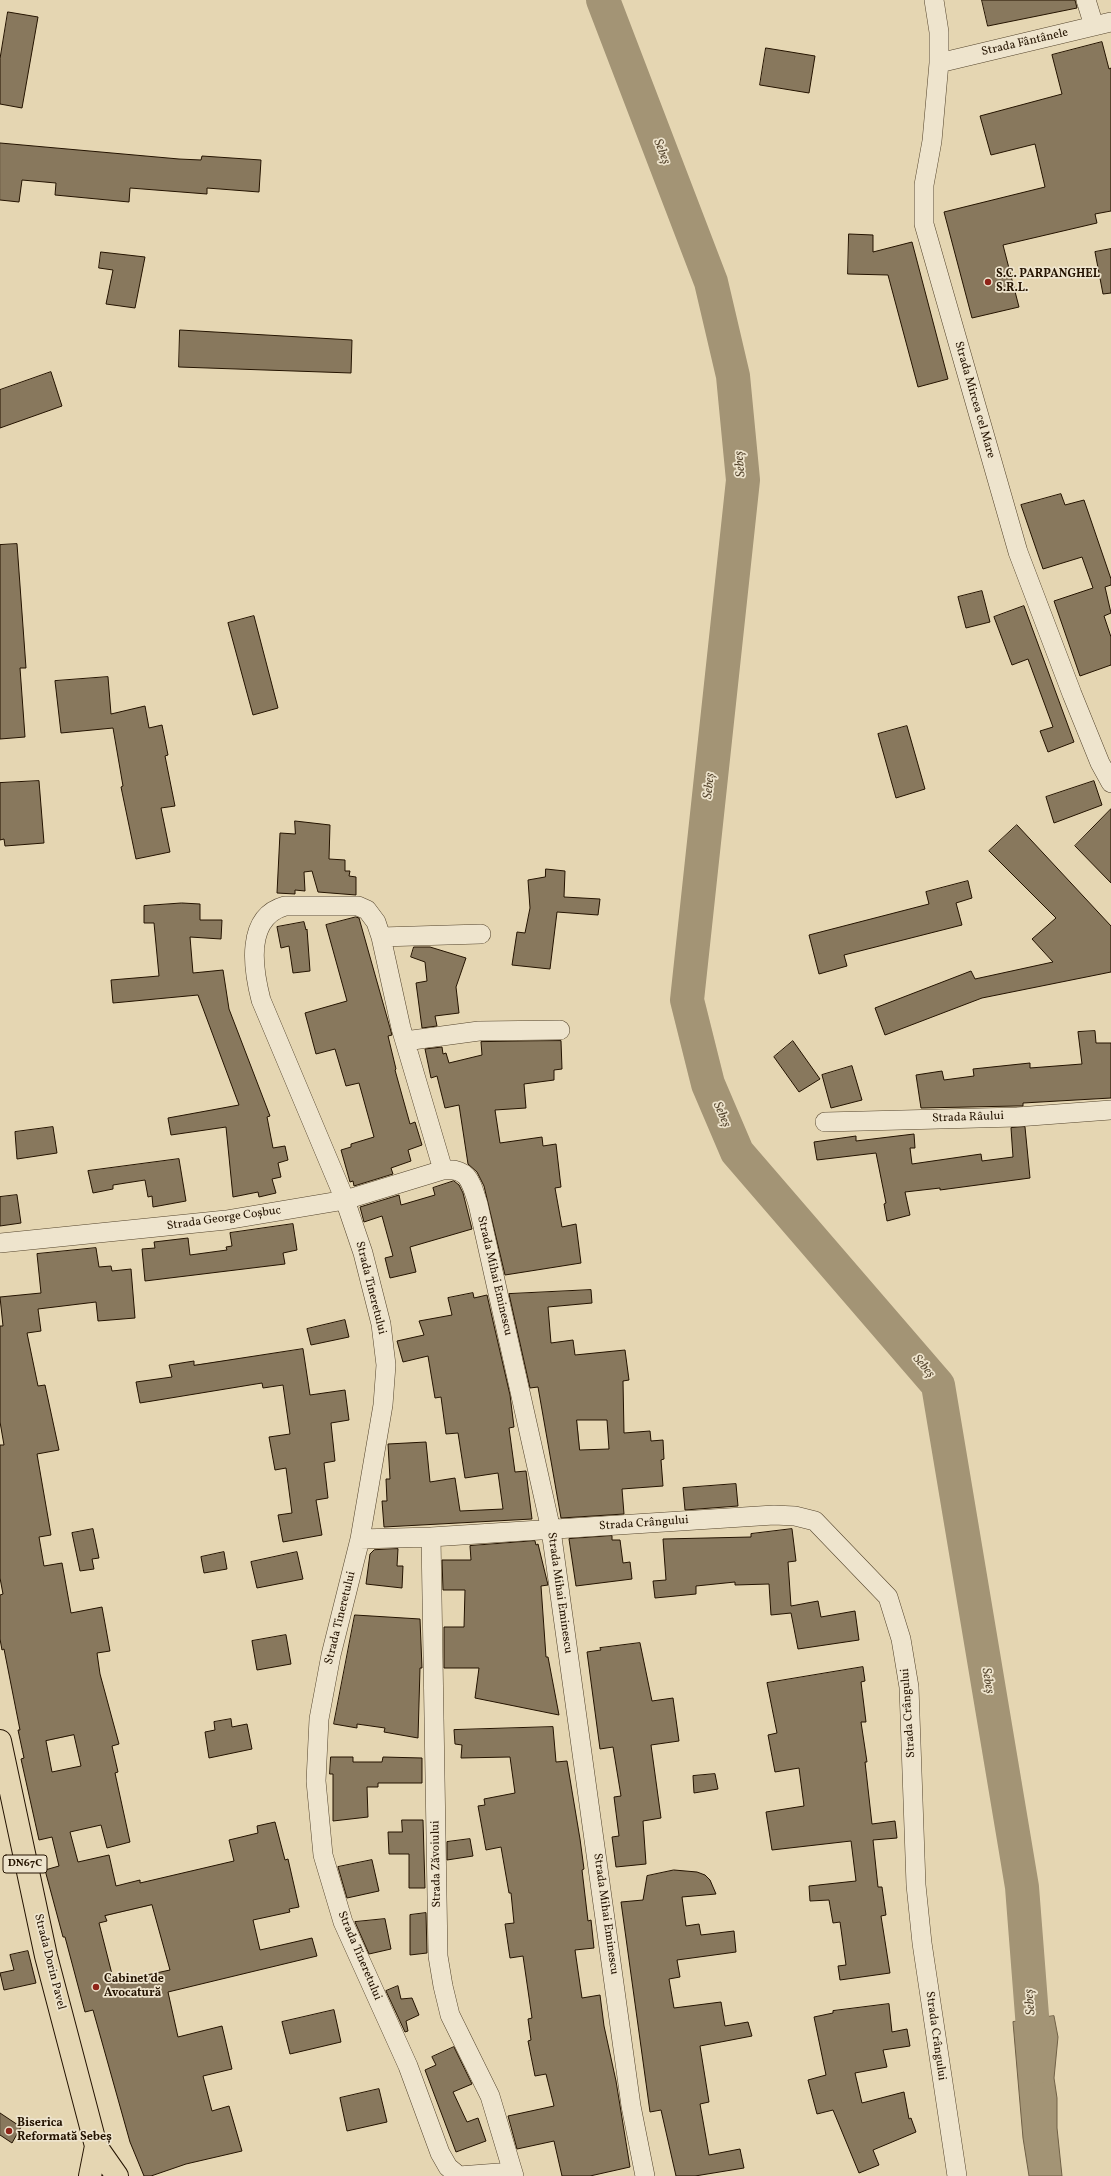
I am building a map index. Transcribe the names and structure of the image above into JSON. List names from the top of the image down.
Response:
{
  "streets": {
    "main road": ["DN67C", "Strada Dorin Pavel"],
    "street": [
      "Strada Fântânele",
      "Strada Mircea cel Mare",
      "Strada Râului",
      "Strada George Coșbuc",
      "Strada Mihai Eminescu",
      "Strada Tineretului",
      "Strada Crângului",
      "Strada Zăvoiului"
    ]
  },
  "crossings": [
    ["Strada Fântânele", "Strada Mircea cel Mare"],
    ["Strada George Coșbuc", "Strada Mihai Eminescu"],
    ["Strada George Coșbuc", "Strada Tineretului"],
    ["Strada Mihai Eminescu", "Strada Crângului"],
    ["Strada Tineretului", "Strada Crângului"],
    ["Strada Tineretului", "Strada Zăvoiului"],
    ["Strada Crângului", "Strada Zăvoiului"],
    ["DN67C", "Strada Dorin Pavel"]
  ],
  "water": ["Sebeș"],
  "places": ["S.C. PARPANGHEL S.R.L.", "Cabinet de Avocatură", "Biserica Reformată Sebeș"]
}
